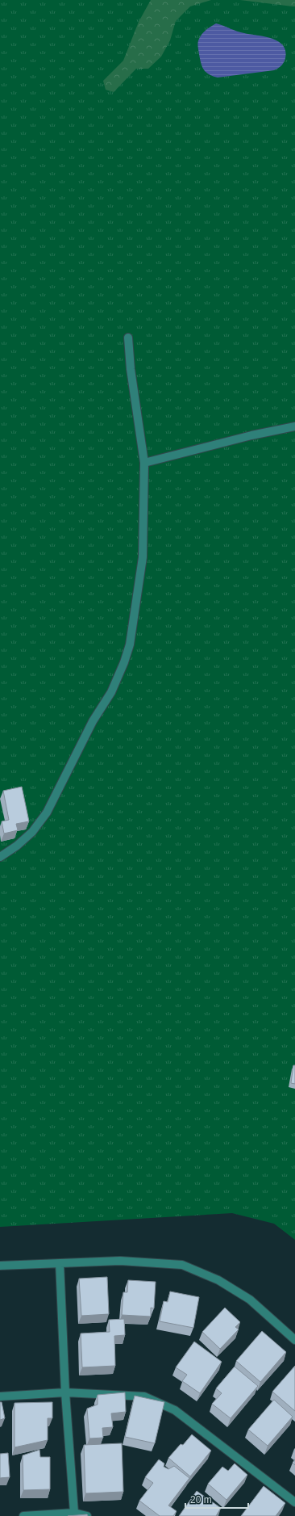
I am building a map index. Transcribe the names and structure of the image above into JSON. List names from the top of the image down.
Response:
{
  "scale_bar": "20 m"
}
